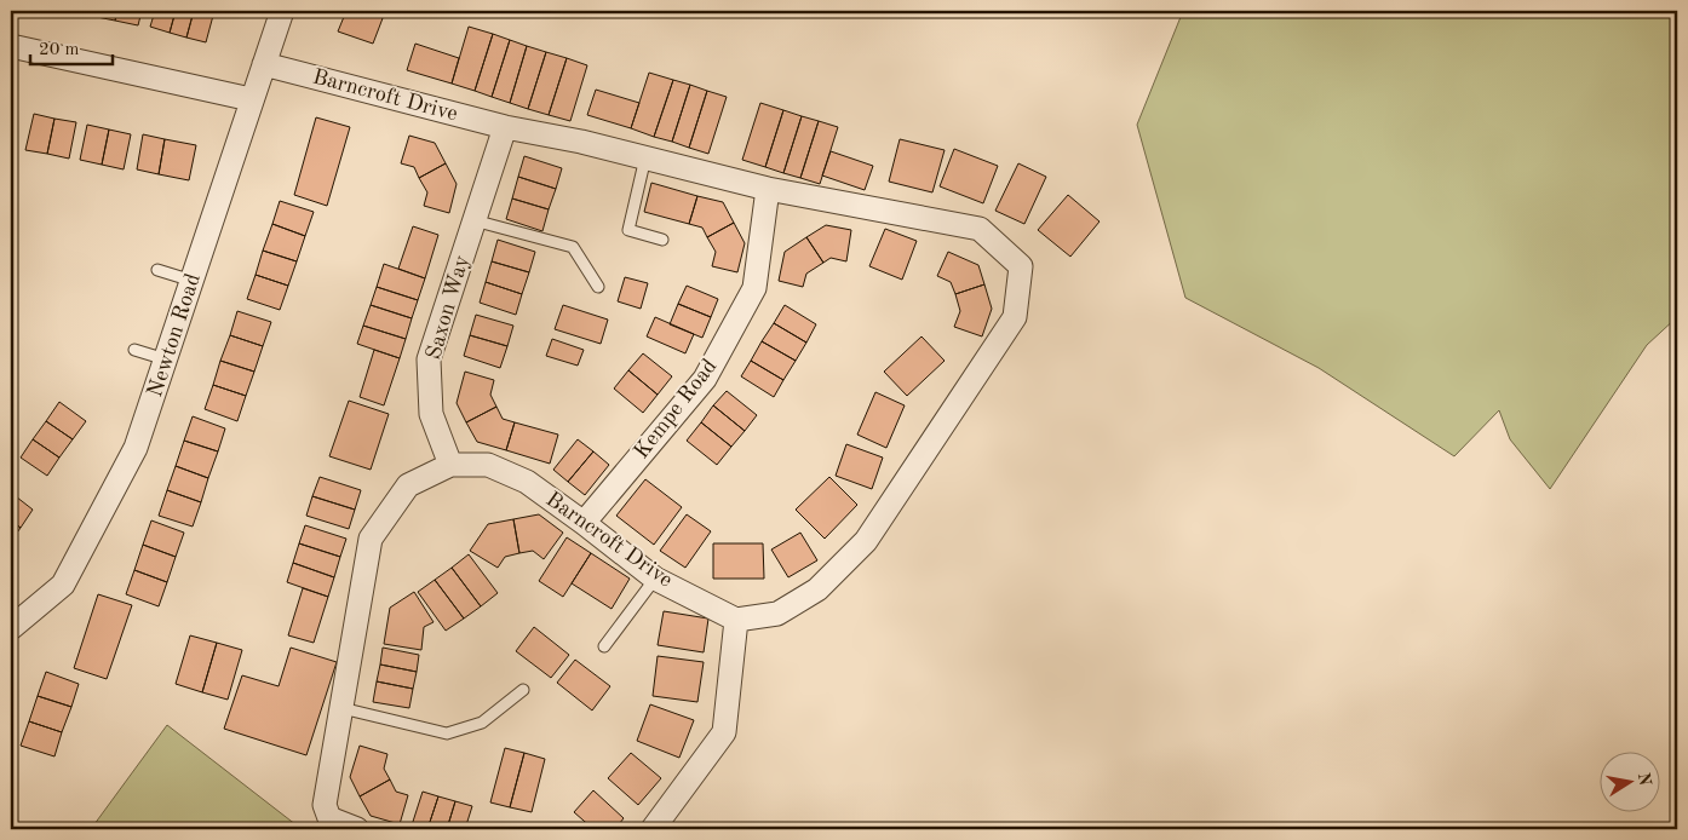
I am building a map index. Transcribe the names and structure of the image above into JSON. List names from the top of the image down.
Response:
{
  "streets": {
    "street": [
      "Barncroft Drive",
      "Saxon Way",
      "Newton Road",
      "Kempe Road"
    ]
  },
  "crossings": [
    ["Barncroft Drive", "Saxon Way"],
    ["Barncroft Drive", "Newton Road"],
    ["Barncroft Drive", "Kempe Road"]
  ],
  "scale_bar": "20 m",
  "north": "right"
}
